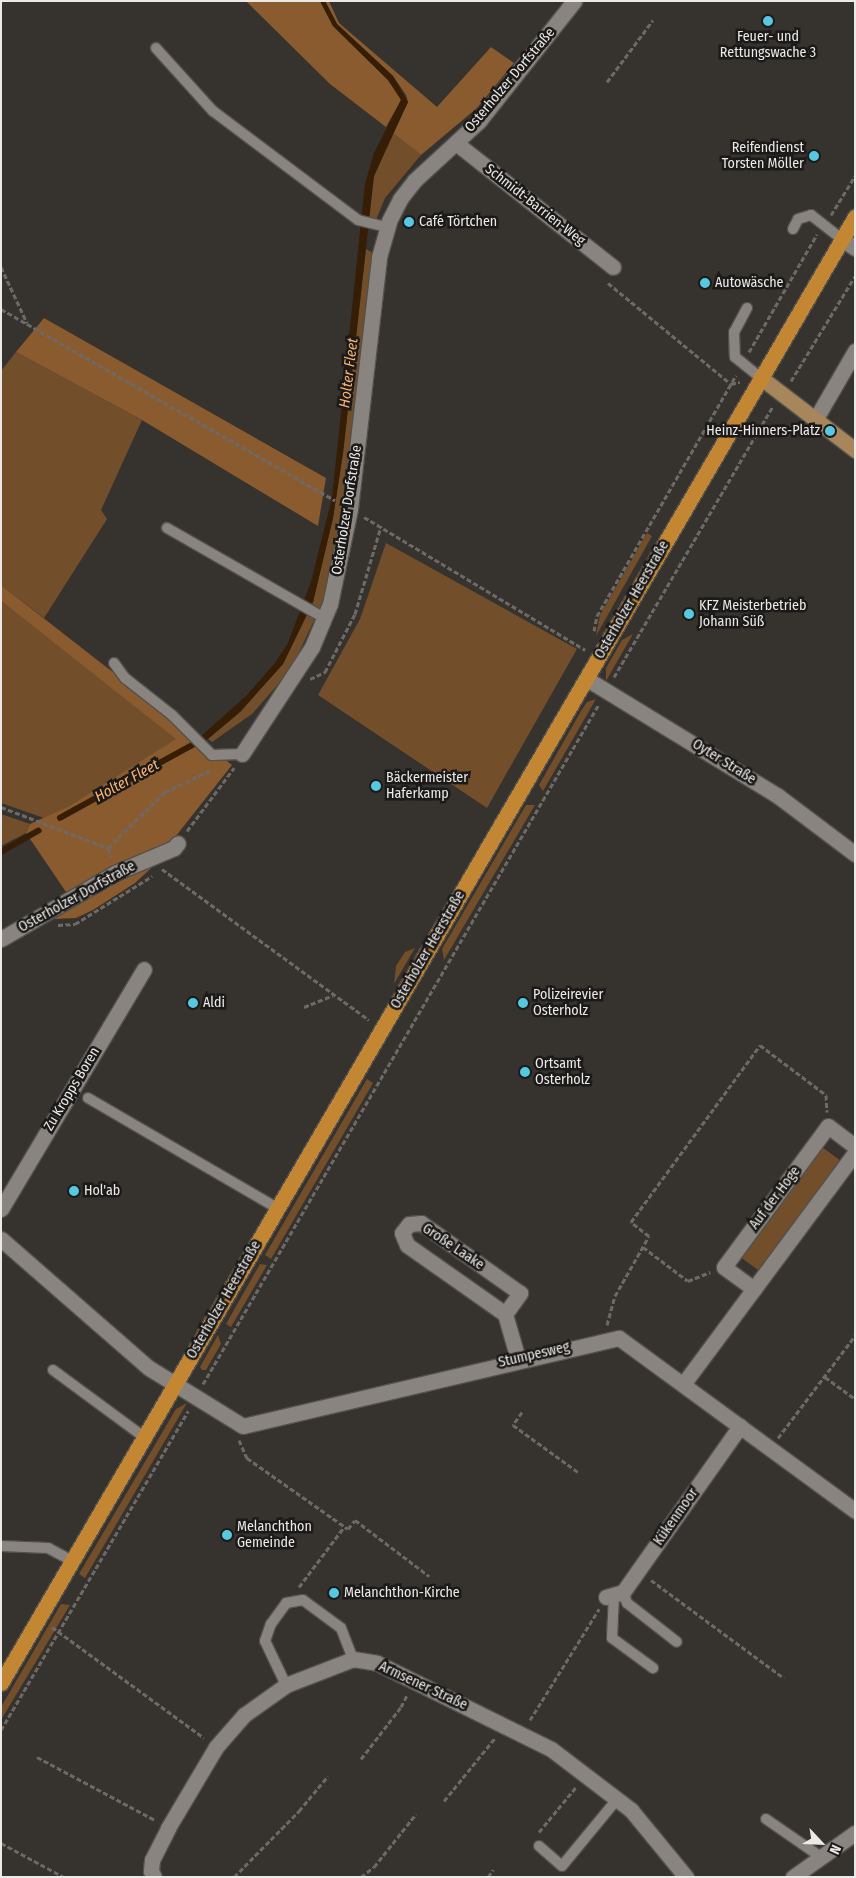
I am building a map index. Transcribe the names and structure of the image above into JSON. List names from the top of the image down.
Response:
{
  "streets": {
    "main road": ["Osterholzer Heerstraße"],
    "street": [
      "Osterholzer Dorfstraße",
      "Schmidt-Barrien-Weg",
      "Oyter Straße",
      "Zu Kropps Boren",
      "Auf der Hoge",
      "Große Laake",
      "Stumpesweg",
      "Kükenmoor",
      "Armsener Straße"
    ]
  },
  "crossings": [
    ["Osterholzer Dorfstraße", "Schmidt-Barrien-Weg"],
    ["Osterholzer Heerstraße", "Oyter Straße"],
    ["Stumpesweg", "Kükenmoor"]
  ],
  "water": ["Holter Fleet"],
  "places": [
    "Feuer- und Rettungswache 3",
    "Reifendienst Torsten Möller",
    "Café Törtchen",
    "Autowäsche",
    "Heinz-Hinners-Platz",
    "KFZ Meisterbetrieb Johann Süß",
    "Bäckermeister Haferkamp",
    "Aldi",
    "Polizeirevier Osterholz",
    "Ortsamt Osterholz",
    "Hol'ab",
    "Melanchthon Gemeinde",
    "Melanchthon-Kirche"
  ],
  "north": "bottom right"
}
